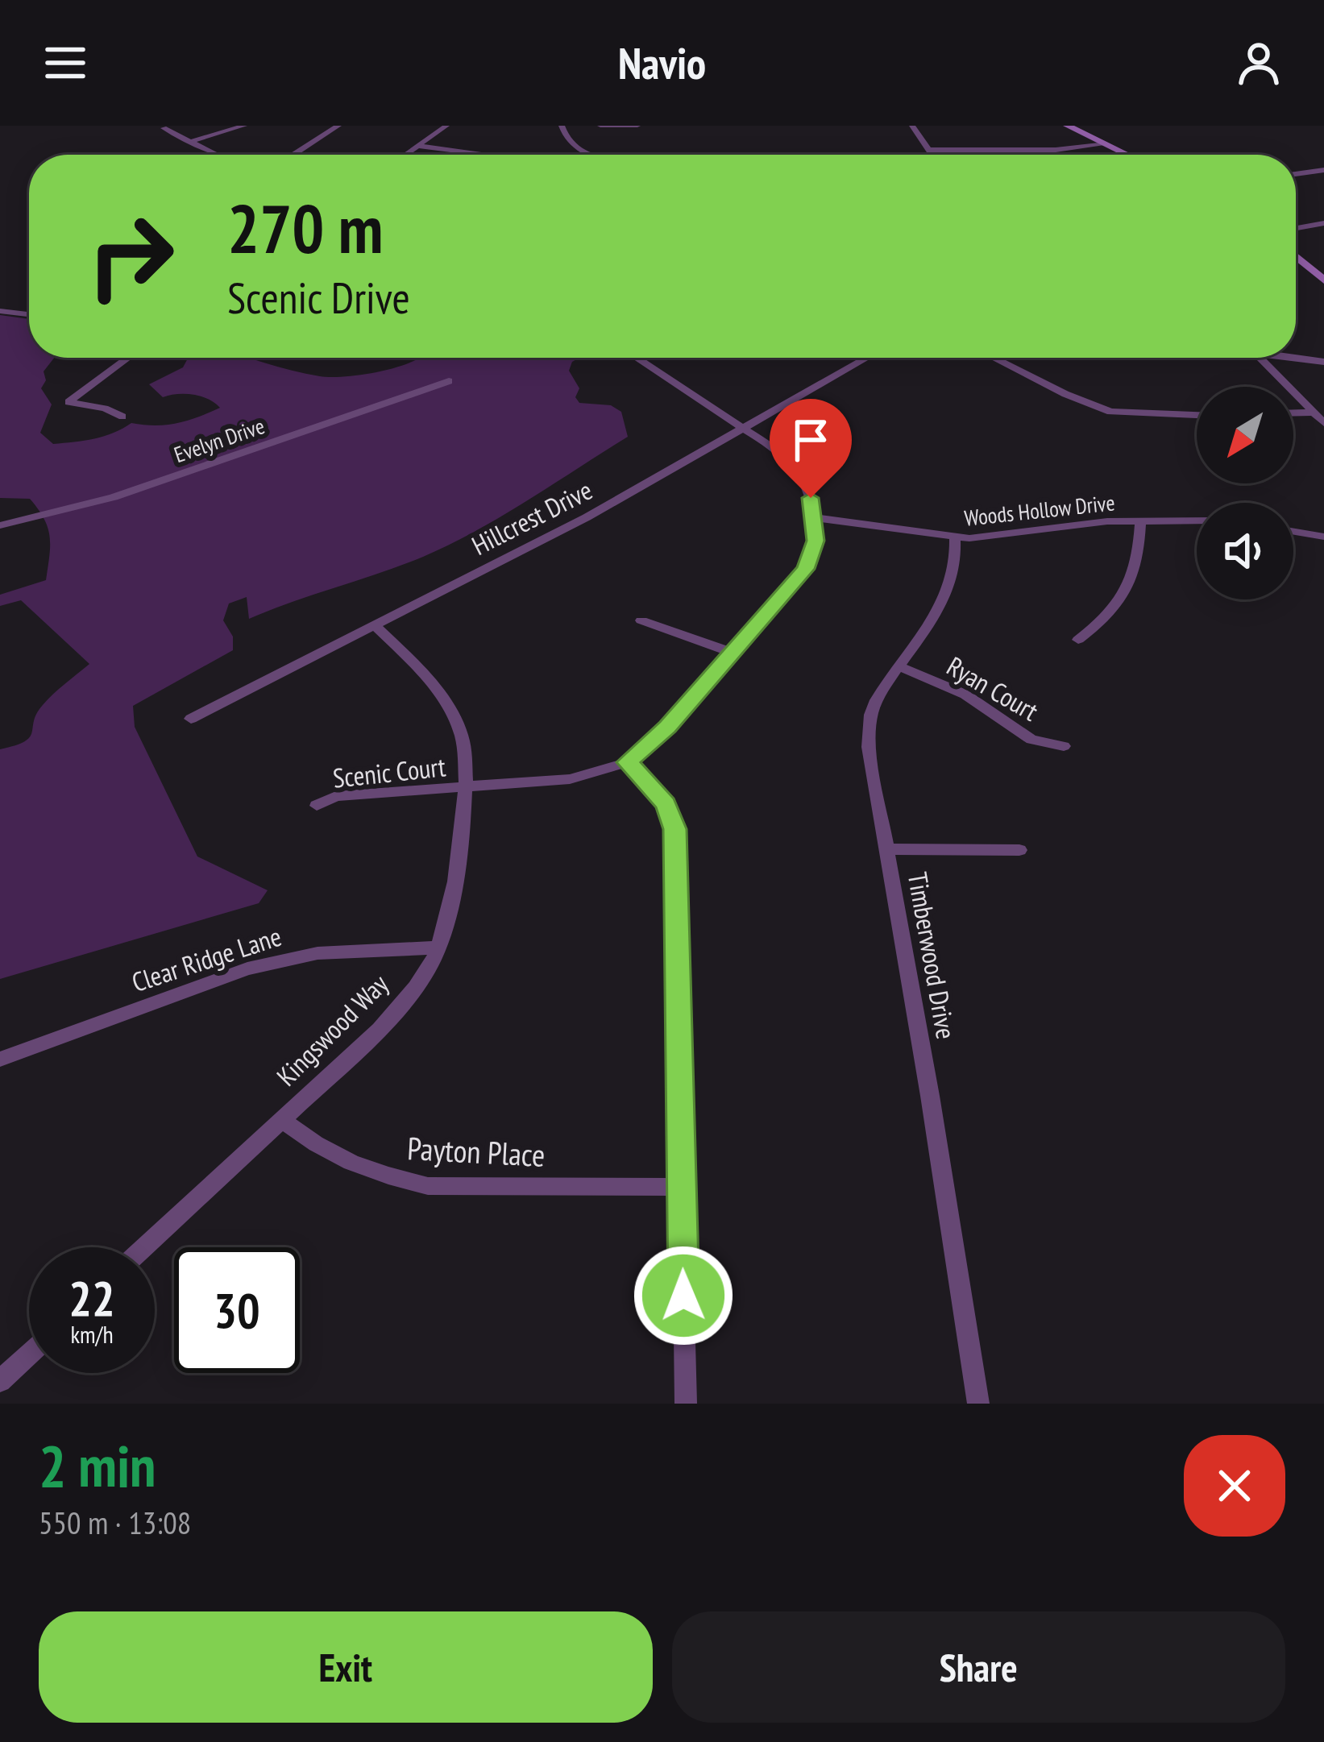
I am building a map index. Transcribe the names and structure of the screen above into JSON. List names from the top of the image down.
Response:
{
  "streets": {
    "street": [
      "Evelyn Drive",
      "Woods Hollow Drive",
      "Hillcrest Drive",
      "Ryan Court",
      "Scenic Court",
      "Timberwood Drive",
      "Clear Ridge Lane",
      "Kingswood Way",
      "Payton Place"
    ]
  },
  "crossings": [
    ["Woods Hollow Drive", "Timberwood Drive"],
    ["Hillcrest Drive", "Kingswood Way"],
    ["Ryan Court", "Timberwood Drive"],
    ["Scenic Court", "Kingswood Way"],
    ["Clear Ridge Lane", "Kingswood Way"],
    ["Kingswood Way", "Payton Place"]
  ],
  "north": "bottom left",
  "page": {
    "header": "Navio",
    "turn": ["270 m", "Scenic Drive"],
    "speed": "22 km/h",
    "limit": "30",
    "heading": ["2 min", "550 m · 13:08"],
    "buttons": ["Exit", "Share"]
  }
}
